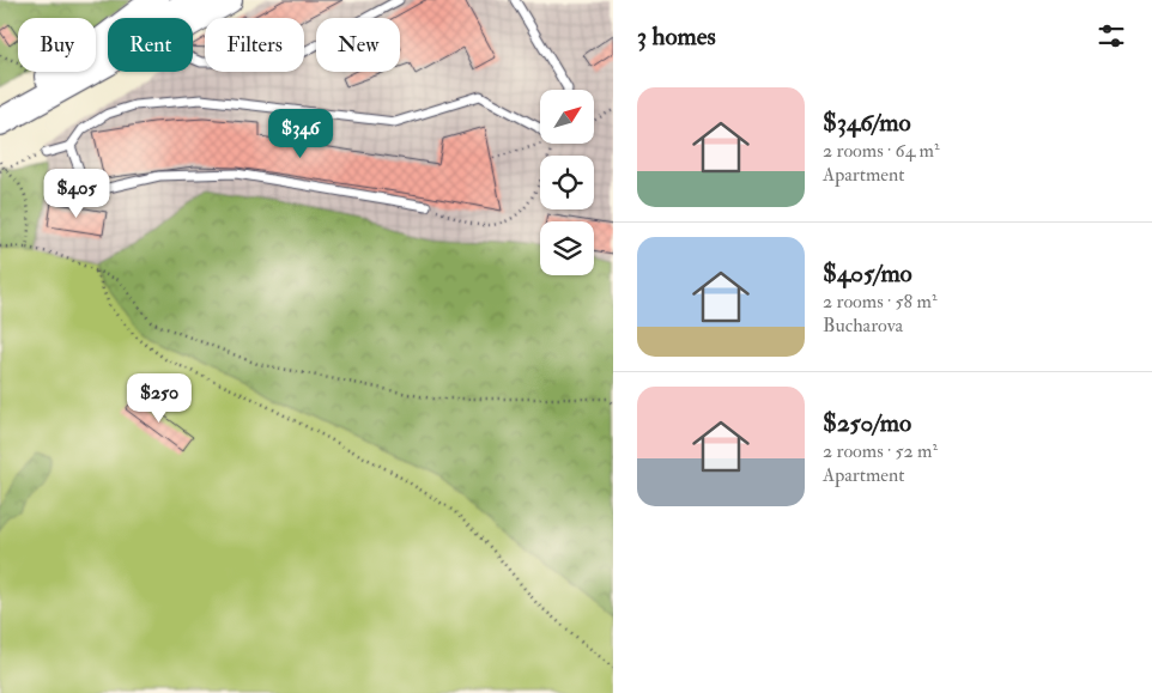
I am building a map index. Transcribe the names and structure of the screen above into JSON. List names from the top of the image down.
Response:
{
  "north": "top right",
  "page": {
    "heading": "3 homes",
    "chip": [
      "Buy",
      "Rent",
      "Filters",
      "New"
    ],
    "list": [
      {
        "name": "$346/mo",
        "note": "2 rooms · 64 m² · Apartment"
      },
      {
        "name": "$405/mo",
        "note": "2 rooms · 58 m² · Bucharova"
      },
      {
        "name": "$250/mo",
        "note": "2 rooms · 52 m² · Apartment"
      }
    ],
    "price": ["$346", "$405", "$250"]
  }
}
